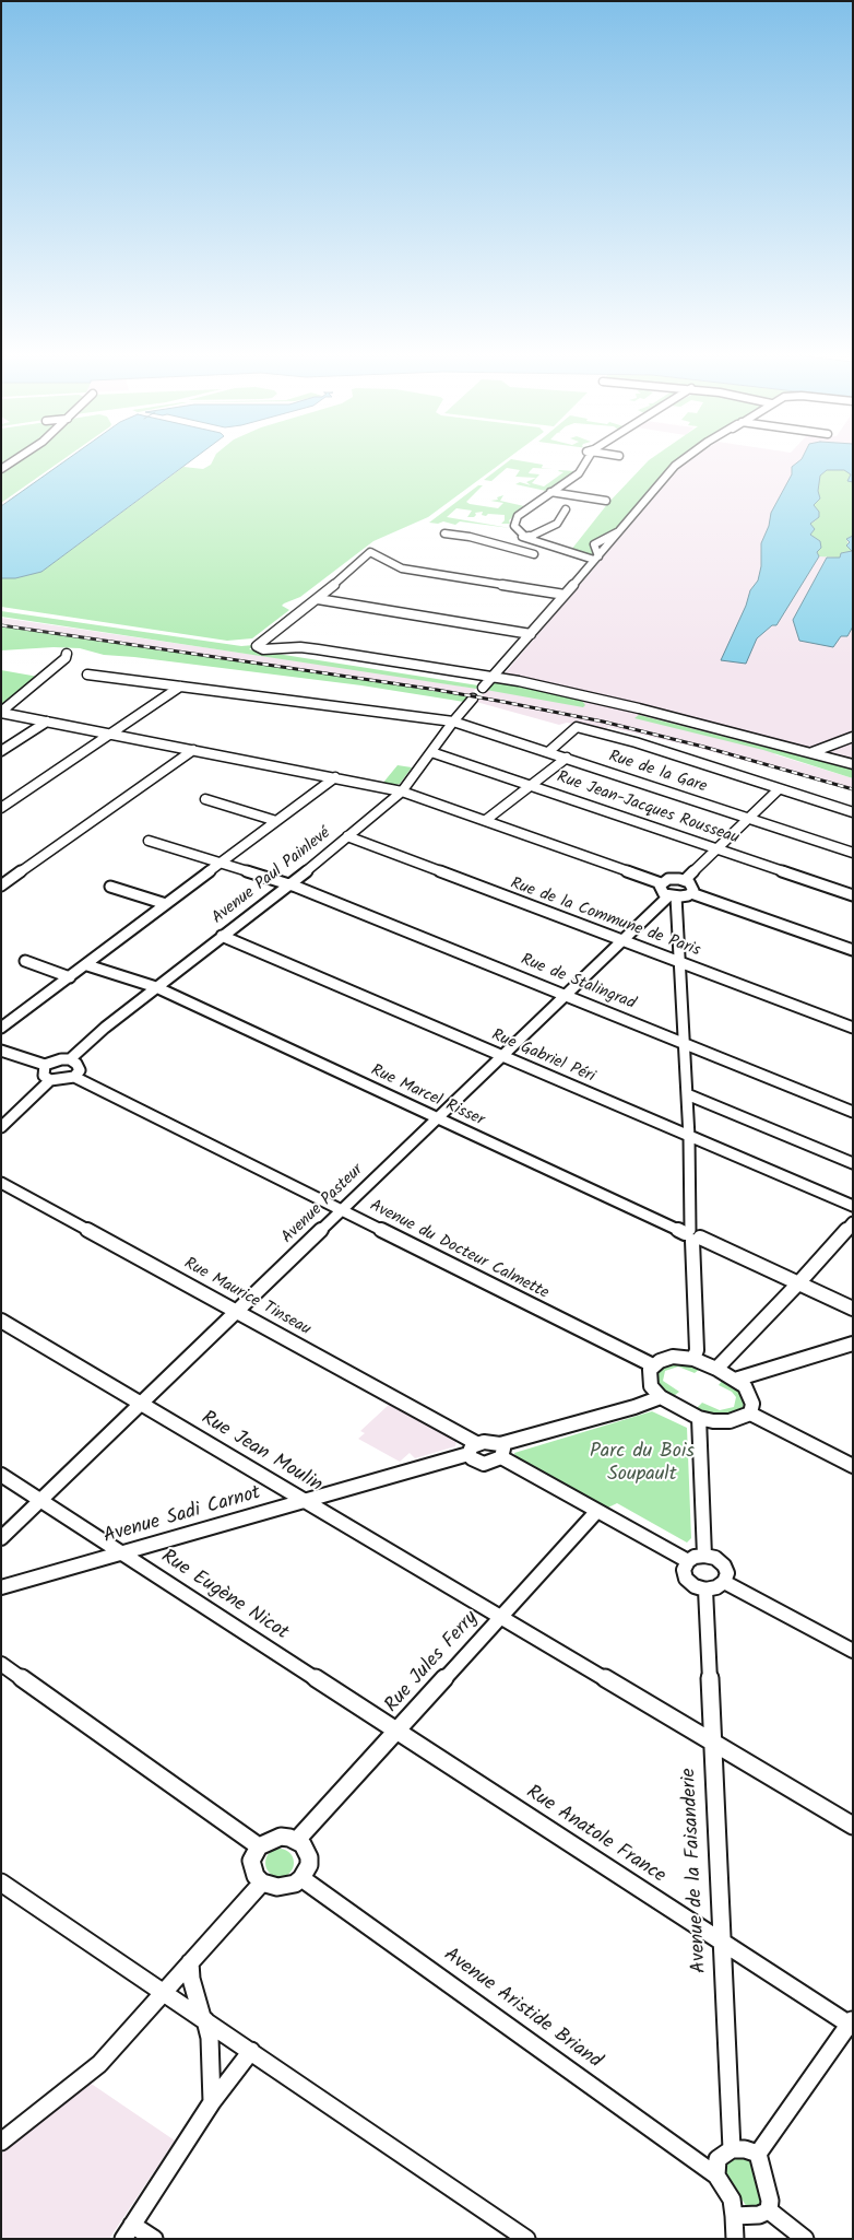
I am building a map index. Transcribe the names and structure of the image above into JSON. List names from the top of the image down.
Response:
{
  "streets": {
    "street": [
      "Rue de la Gare",
      "Rue Jean-Jacques Rousseau",
      "Avenue Paul Painlevé",
      "Rue de la Commune de Paris",
      "Rue de Stalingrad",
      "Rue Gabriel Péri",
      "Rue Marcel Risser",
      "Avenue Pasteur",
      "Avenue du Docteur Calmette",
      "Rue Maurice Tinseau",
      "Rue Jean Moulin",
      "Avenue Sadi Carnot",
      "Rue Eugène Nicot",
      "Rue Jules Ferry",
      "Rue Anatole France",
      "Avenue de la Faisanderie",
      "Avenue Aristide Briand"
    ]
  },
  "crossings": [
    ["Rue de la Gare", "Avenue Paul Painlevé"],
    ["Rue Jean-Jacques Rousseau", "Avenue Paul Painlevé"],
    ["Avenue Paul Painlevé", "Rue de la Commune de Paris"],
    ["Avenue Paul Painlevé", "Rue de Stalingrad"],
    ["Avenue Paul Painlevé", "Rue Gabriel Péri"],
    ["Avenue Paul Painlevé", "Rue Marcel Risser"],
    ["Rue de la Commune de Paris", "Avenue Pasteur"],
    ["Rue de Stalingrad", "Avenue Pasteur"],
    ["Rue Gabriel Péri", "Avenue Pasteur"],
    ["Rue Marcel Risser", "Avenue Pasteur"],
    ["Avenue Pasteur", "Avenue du Docteur Calmette"],
    ["Avenue Pasteur", "Rue Maurice Tinseau"],
    ["Avenue Pasteur", "Rue Jean Moulin"],
    ["Avenue Pasteur", "Rue Eugène Nicot"],
    ["Rue Maurice Tinseau", "Avenue Sadi Carnot"],
    ["Rue Jean Moulin", "Avenue Sadi Carnot"],
    ["Rue Jean Moulin", "Rue Jules Ferry"],
    ["Rue Jean Moulin", "Avenue de la Faisanderie"],
    ["Avenue Sadi Carnot", "Rue Eugène Nicot"],
    ["Rue Eugène Nicot", "Rue Jules Ferry"],
    ["Rue Eugène Nicot", "Rue Anatole France"],
    ["Rue Jules Ferry", "Rue Anatole France"],
    ["Rue Jules Ferry", "Avenue Aristide Briand"],
    ["Rue Anatole France", "Avenue de la Faisanderie"]
  ],
  "parks": ["Parc du Bois Soupault"]
}
